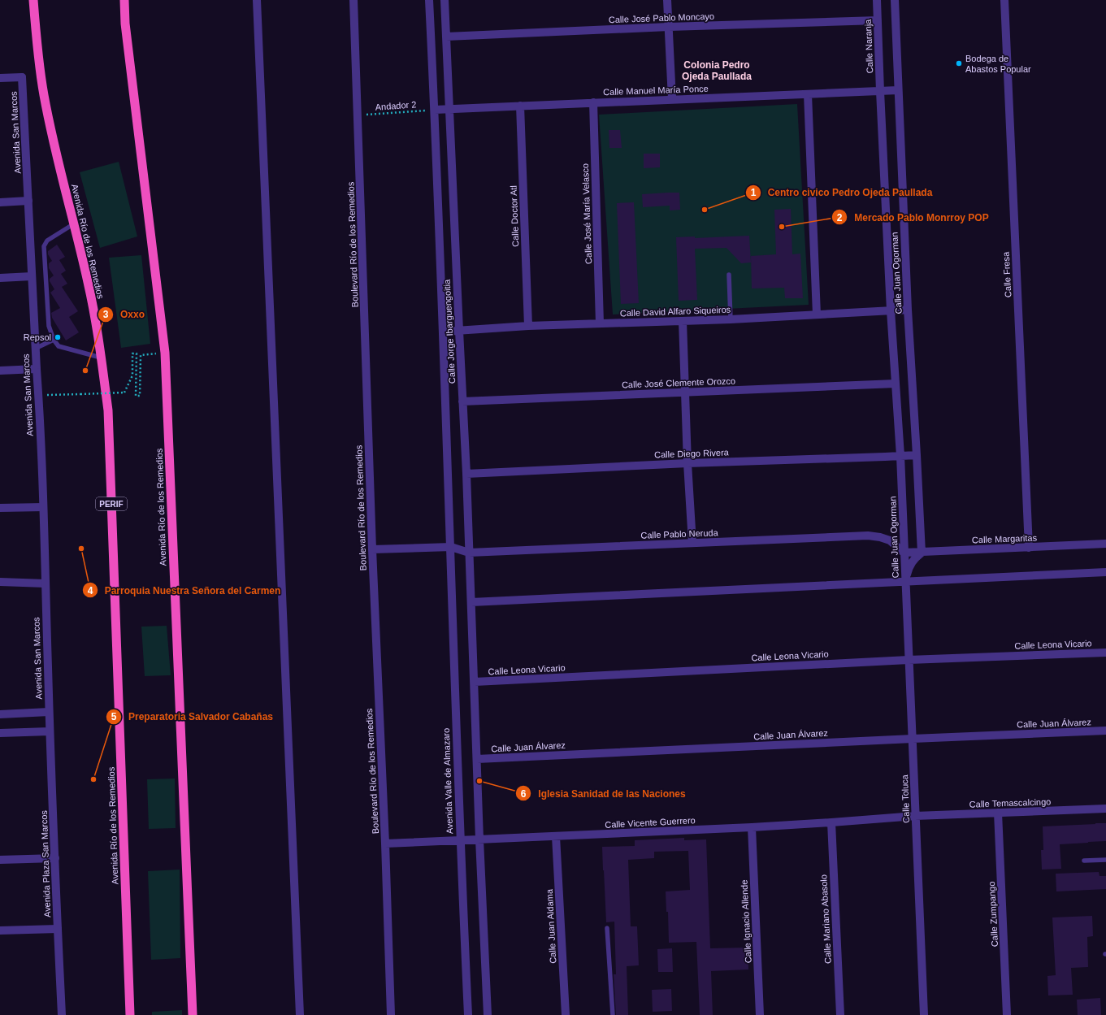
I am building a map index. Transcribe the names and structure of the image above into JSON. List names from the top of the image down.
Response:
{
  "streets": {
    "highway": ["Avenida Río de los Remedios", "PERIF"],
    "street": [
      "Calle José Pablo Moncayo",
      "Calle Naranja",
      "Calle Manuel María Ponce",
      "Avenida San Marcos",
      "Calle José María Velasco",
      "Calle Doctor Atl",
      "Boulevard Río de los Remedios",
      "Calle Juan Ogorman",
      "Calle Fresa",
      "Calle David Alfaro Siqueiros",
      "Calle Jorge Ibarguengoitia",
      "Calle José Clemente Orozco",
      "Calle Diego Rivera",
      "Calle Pablo Neruda",
      "Calle Margaritas",
      "Calle Leona Vicario",
      "Calle Juan Álvarez",
      "Avenida Valle de Almazaro",
      "Calle Toluca",
      "Calle Temascalcingo",
      "Calle Vicente Guerrero",
      "Avenida Plaza San Marcos",
      "Calle Zumpango",
      "Calle Mariano Abasolo",
      "Calle Ignacio Allende",
      "Calle Juan Aldama"
    ],
    "path": ["Andador 2"]
  },
  "crossings": [
    ["Calle José Pablo Moncayo", "Calle Naranja"],
    ["Calle José Pablo Moncayo", "Calle Jorge Ibarguengoitia"],
    ["Calle Naranja", "Calle Manuel María Ponce"],
    ["Calle Naranja", "Calle Juan Ogorman"],
    ["Calle Manuel María Ponce", "Andador 2"],
    ["Calle Manuel María Ponce", "Calle José María Velasco"],
    ["Calle Manuel María Ponce", "Calle Doctor Atl"],
    ["Calle Manuel María Ponce", "Calle Juan Ogorman"],
    ["Calle Manuel María Ponce", "Calle Jorge Ibarguengoitia"],
    ["Andador 2", "Boulevard Río de los Remedios"],
    ["Andador 2", "Calle Jorge Ibarguengoitia"],
    ["Avenida San Marcos", "Avenida Plaza San Marcos"],
    ["Calle José María Velasco", "Calle David Alfaro Siqueiros"],
    ["Calle Doctor Atl", "Calle David Alfaro Siqueiros"],
    ["Boulevard Río de los Remedios", "Calle Pablo Neruda"],
    ["Boulevard Río de los Remedios", "Calle Vicente Guerrero"],
    ["Calle Juan Ogorman", "Calle David Alfaro Siqueiros"],
    ["Calle Juan Ogorman", "Calle José Clemente Orozco"],
    ["Calle Juan Ogorman", "Calle Diego Rivera"],
    ["Calle Juan Ogorman", "Calle Pablo Neruda"],
    ["Calle Juan Ogorman", "Calle Margaritas"],
    ["Calle Juan Ogorman", "Calle Toluca"],
    ["Calle Fresa", "Calle Margaritas"],
    ["Calle David Alfaro Siqueiros", "Calle Jorge Ibarguengoitia"],
    ["Calle Jorge Ibarguengoitia", "Calle José Clemente Orozco"],
    ["Calle Jorge Ibarguengoitia", "Calle Diego Rivera"],
    ["Calle Jorge Ibarguengoitia", "Calle Pablo Neruda"],
    ["Calle Jorge Ibarguengoitia", "Avenida Valle de Almazaro"],
    ["Calle Pablo Neruda", "Calle Margaritas"],
    ["Calle Pablo Neruda", "Avenida Valle de Almazaro"],
    ["Calle Leona Vicario", "Calle Toluca"],
    ["Calle Juan Álvarez", "Calle Toluca"],
    ["Avenida Valle de Almazaro", "Calle Vicente Guerrero"],
    ["Calle Toluca", "Calle Temascalcingo"],
    ["Calle Toluca", "Calle Vicente Guerrero"],
    ["Calle Temascalcingo", "Calle Vicente Guerrero"],
    ["Calle Temascalcingo", "Calle Zumpango"],
    ["Calle Vicente Guerrero", "Calle Mariano Abasolo"],
    ["Calle Vicente Guerrero", "Calle Ignacio Allende"],
    ["Calle Vicente Guerrero", "Calle Juan Aldama"]
  ],
  "districts": ["Colonia Pedro Ojeda Paullada"],
  "places": [
    "Bodega de Abastos Popular",
    "Centro civico Pedro Ojeda Paullada",
    "Mercado Pablo Monrroy POP",
    "Repsol",
    "Oxxo",
    "Parroquia Nuestra Señora del Carmen",
    "Preparatoria Salvador Cabañas",
    "Iglesia Sanidad de las Naciones"
  ]
}
